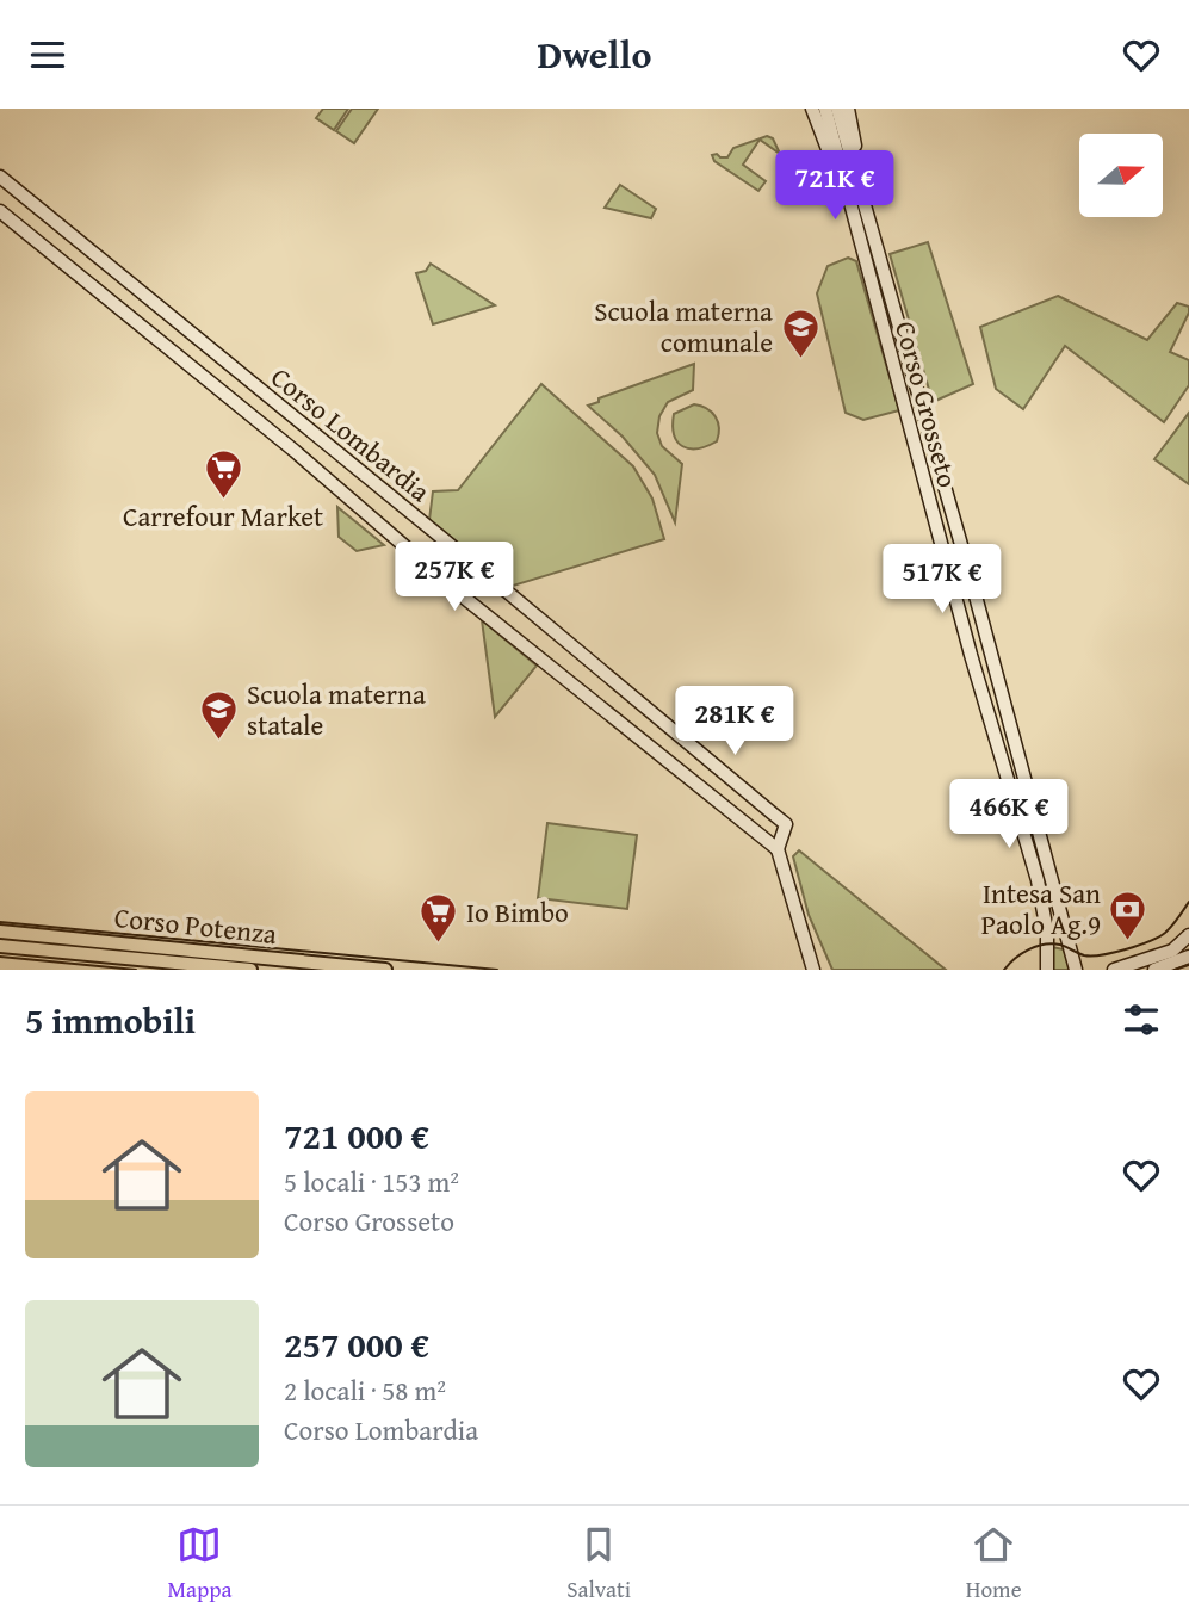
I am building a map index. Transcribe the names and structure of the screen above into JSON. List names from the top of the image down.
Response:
{
  "streets": {
    "main road": ["Corso Potenza"],
    "street": ["Corso Grosseto", "Corso Lombardia"]
  },
  "places": {
    "school or university": ["Scuola materna comunale", "Scuola materna statale"],
    "supermarket": ["Carrefour Market", "Io Bimbo"],
    "bank": ["Intesa San Paolo Ag.9"]
  },
  "north": "right",
  "page": {
    "header": "Dwello",
    "price": [
      "721K €",
      "257K €",
      "517K €",
      "281K €",
      "466K €"
    ],
    "heading": "5 immobili",
    "list": [
      {
        "name": "721 000 €",
        "note": "5 locali · 153 m² · Corso Grosseto"
      },
      {
        "name": "257 000 €",
        "note": "2 locali · 58 m² · Corso Lombardia"
      }
    ],
    "tabs": ["Mappa", "Salvati", "Home"]
  }
}
